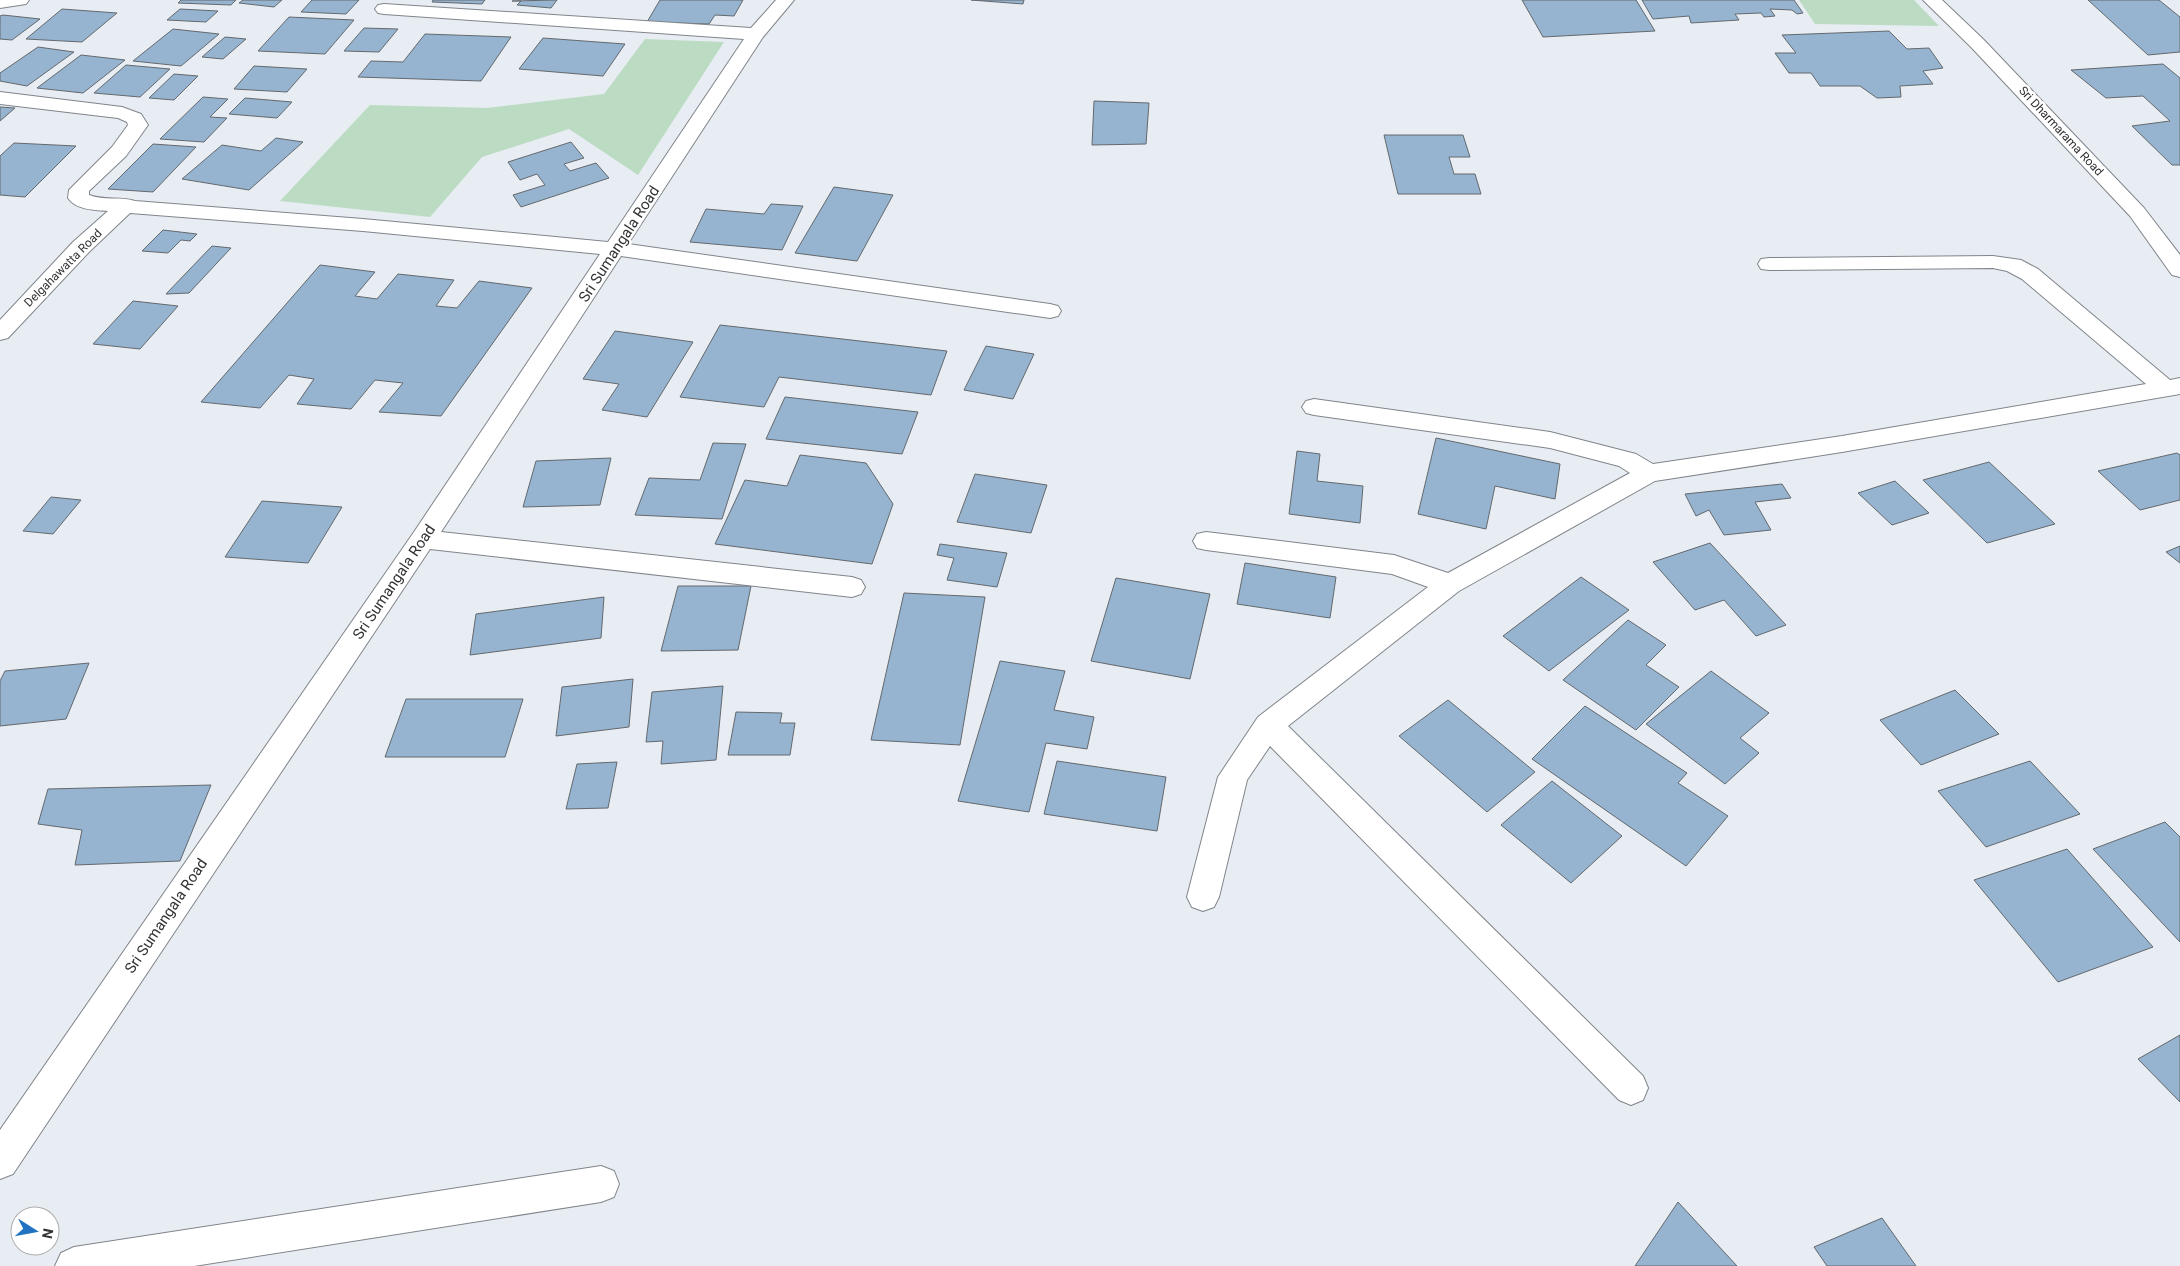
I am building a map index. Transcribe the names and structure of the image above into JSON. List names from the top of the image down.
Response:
{
  "streets": {
    "street": ["Sri Dharmarama Road", "Sri Sumangala Road", "Delgahawatta Road"]
  },
  "north": "right"
}
